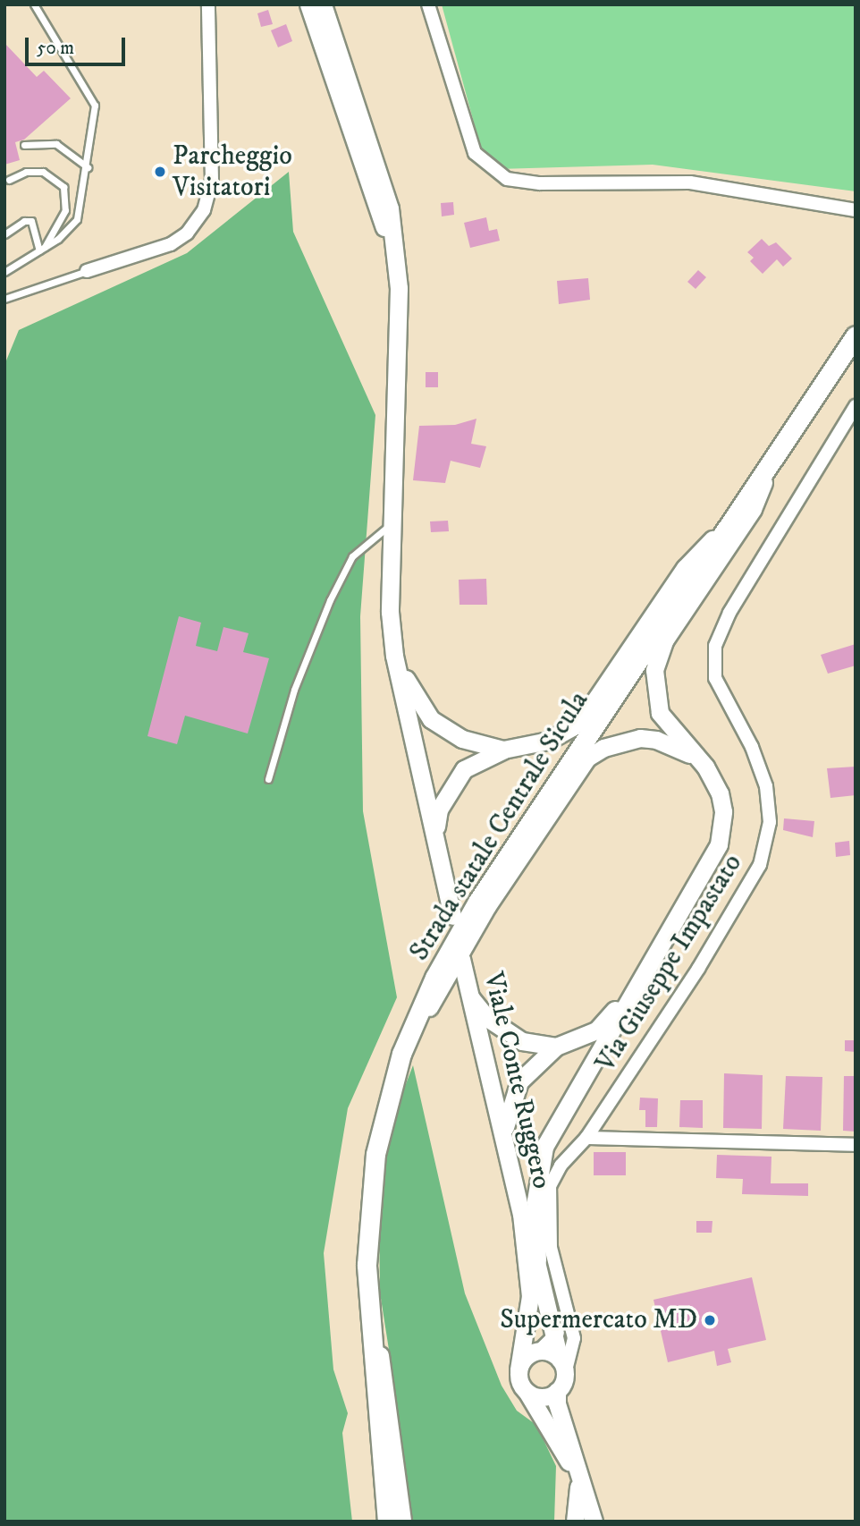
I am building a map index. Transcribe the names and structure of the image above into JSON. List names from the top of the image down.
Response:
{
  "streets": {
    "main road": ["Strada statale Centrale Sicula", "Viale Conte Ruggero"],
    "street": ["Via Giuseppe Impastato"]
  },
  "places": ["Parcheggio Visitatori", "Supermercato MD"],
  "scale_bar": "50 m"
}
